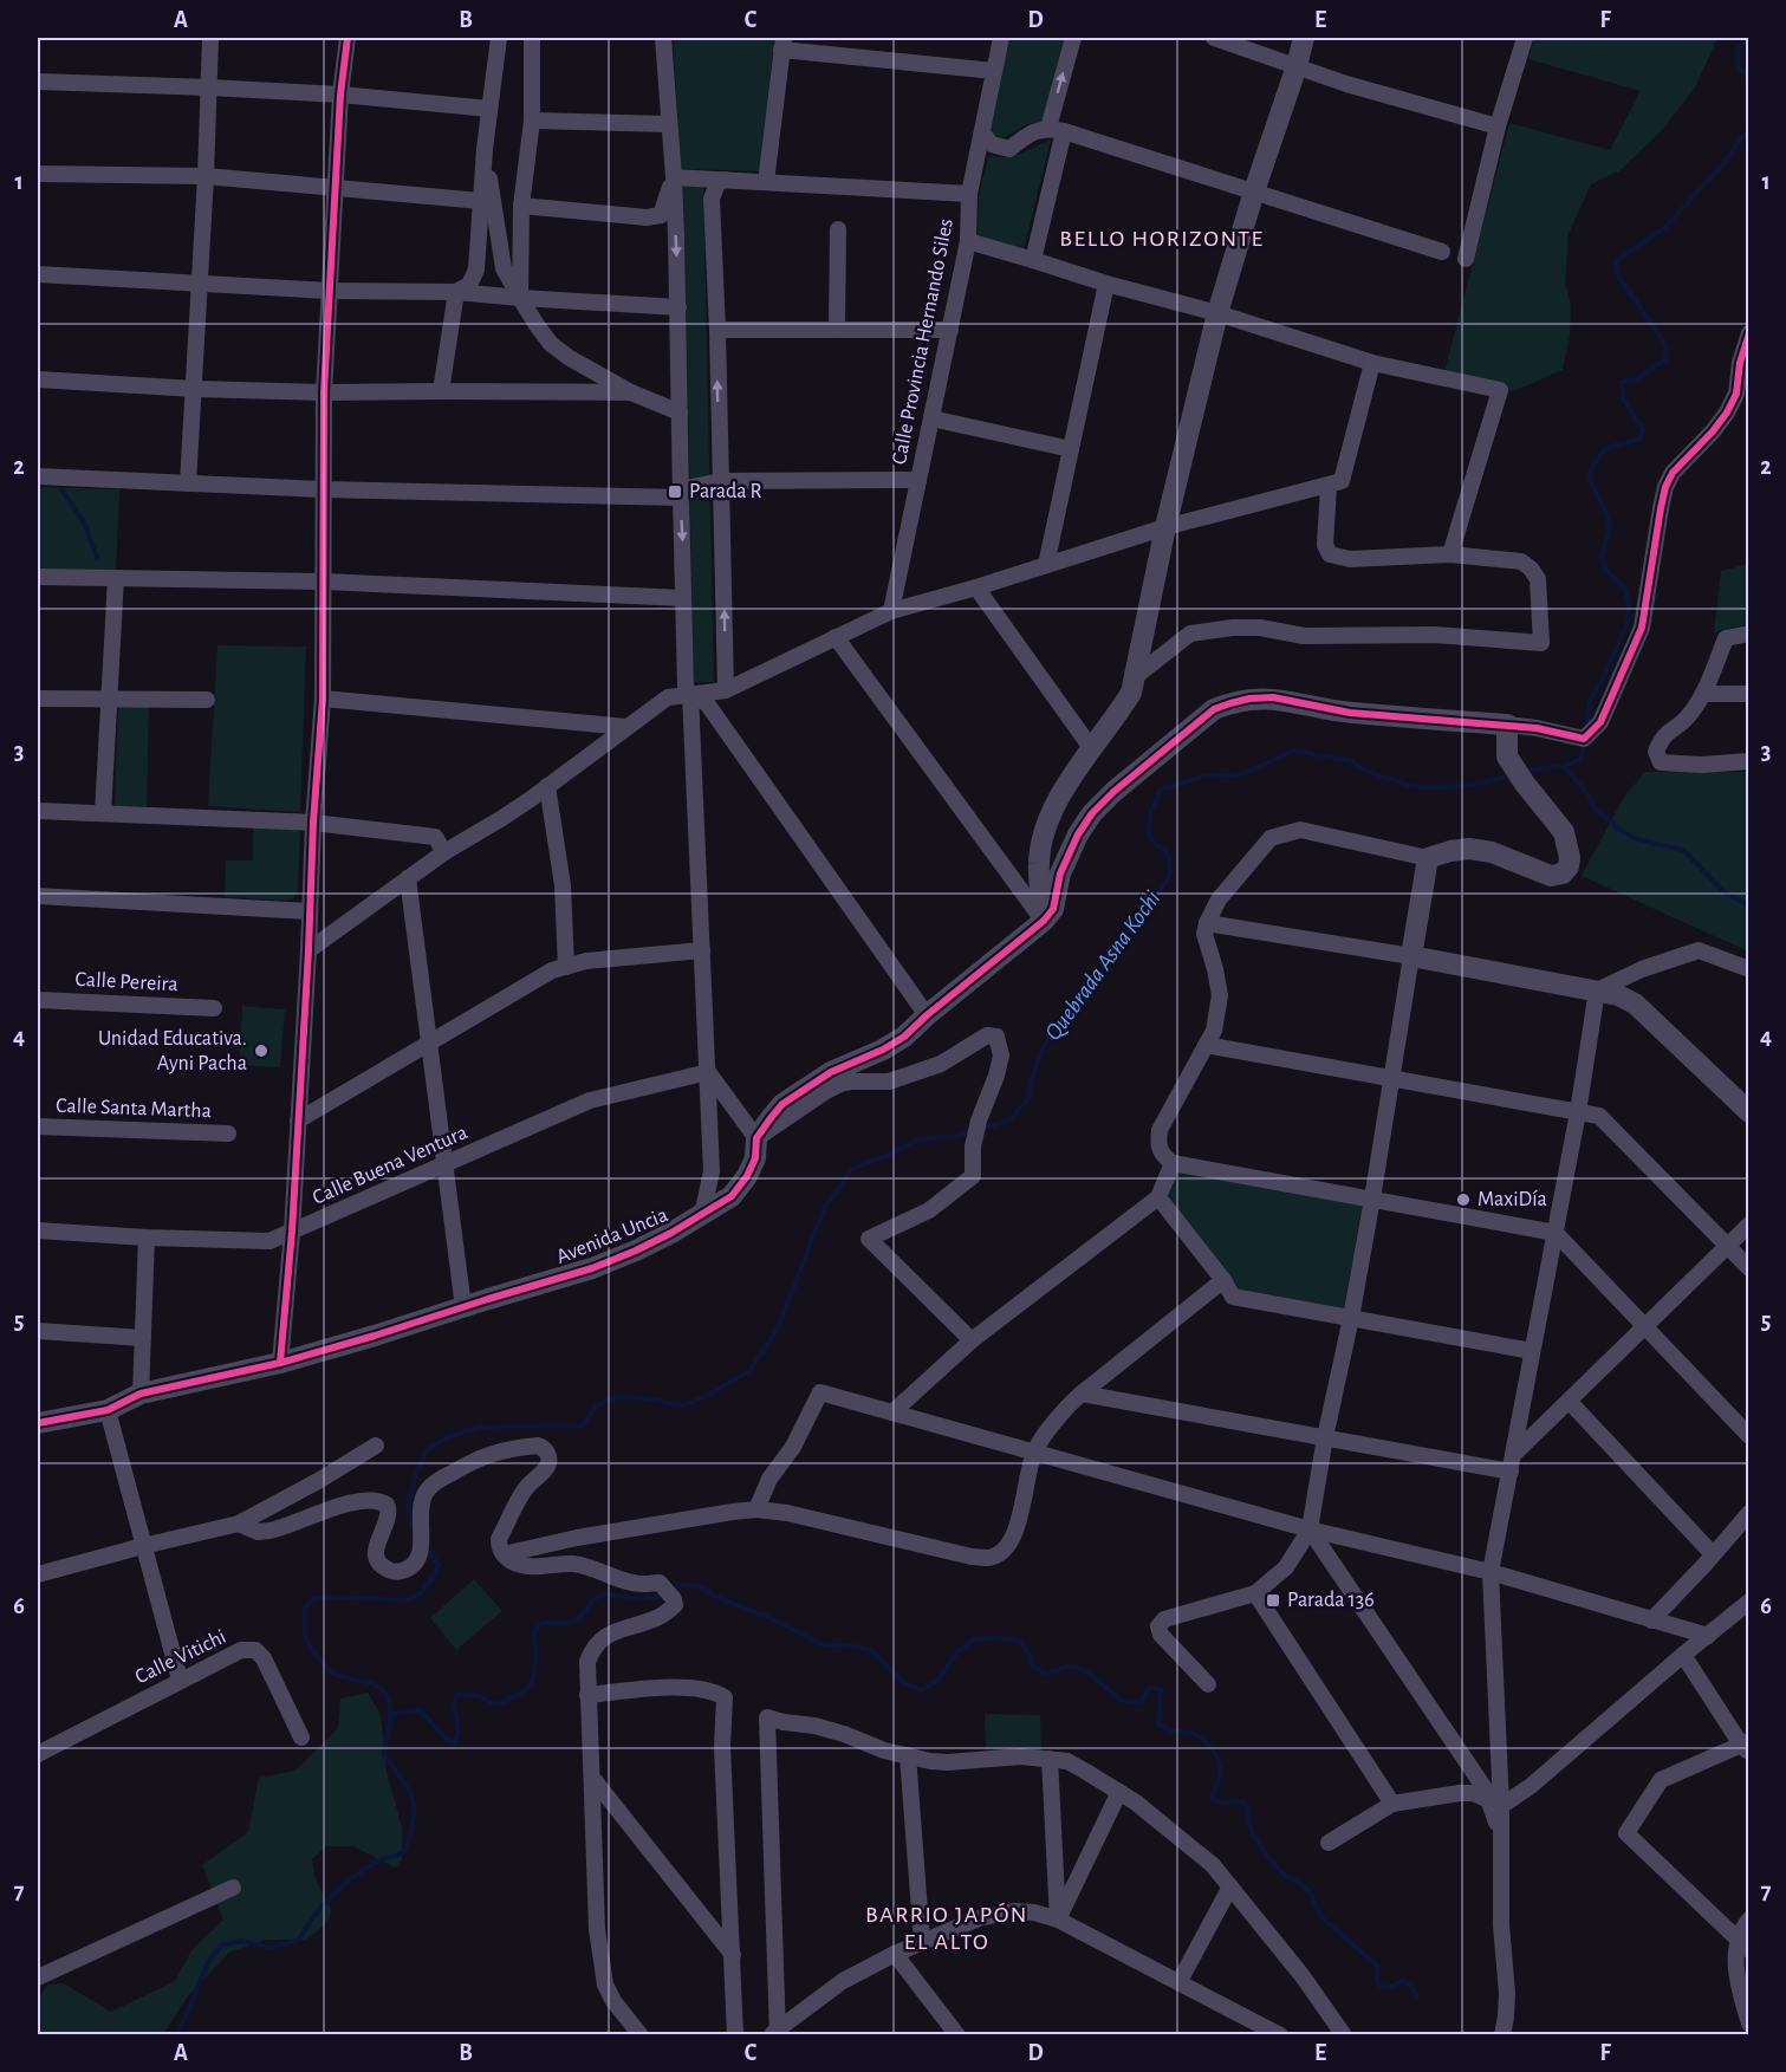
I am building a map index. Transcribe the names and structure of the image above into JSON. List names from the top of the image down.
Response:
{
  "streets": {
    "street": [
      "Calle Provincia Hernando Siles",
      "Calle Pereira",
      "Calle Santa Martha",
      "Calle Buena Ventura",
      "Avenida Uncia",
      "Calle Vitichi"
    ]
  },
  "districts": ["BELLO HORIZONTE", "BARRIO JAPÓN EL ALTO"],
  "water": ["Quebrada Asna Kochi"],
  "places": {
    "transit": ["Parada R", "Parada 136"],
    "other": ["Unidad Educativa. Ayni Pacha", "MaxiDía"]
  },
  "grid": {
    "columns": [
      "A",
      "B",
      "C",
      "D",
      "E",
      "F"
    ],
    "rows": [
      "1",
      "2",
      "3",
      "4",
      "5",
      "6",
      "7"
    ]
  }
}
